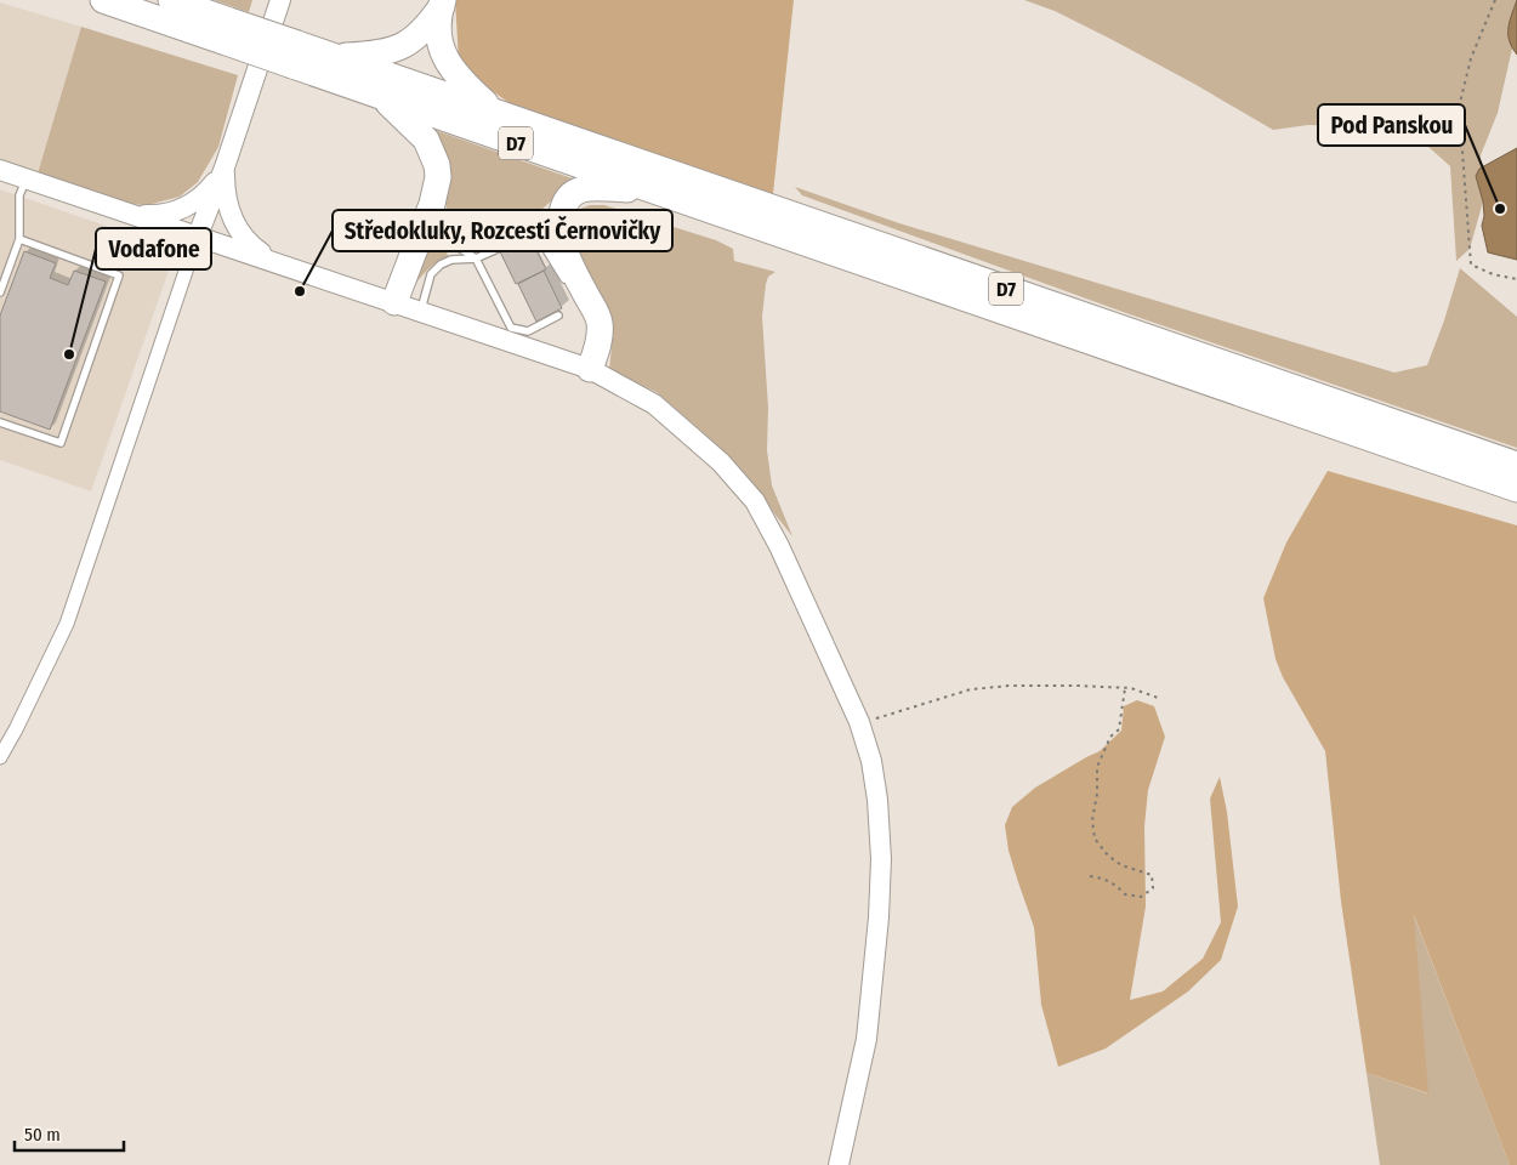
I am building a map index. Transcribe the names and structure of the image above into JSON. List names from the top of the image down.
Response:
{
  "streets": {
    "highway": ["D7"]
  },
  "places": ["Pod Panskou", "Středokluky, Rozcestí Černovičky", "Vodafone"],
  "scale_bar": "50 m"
}
